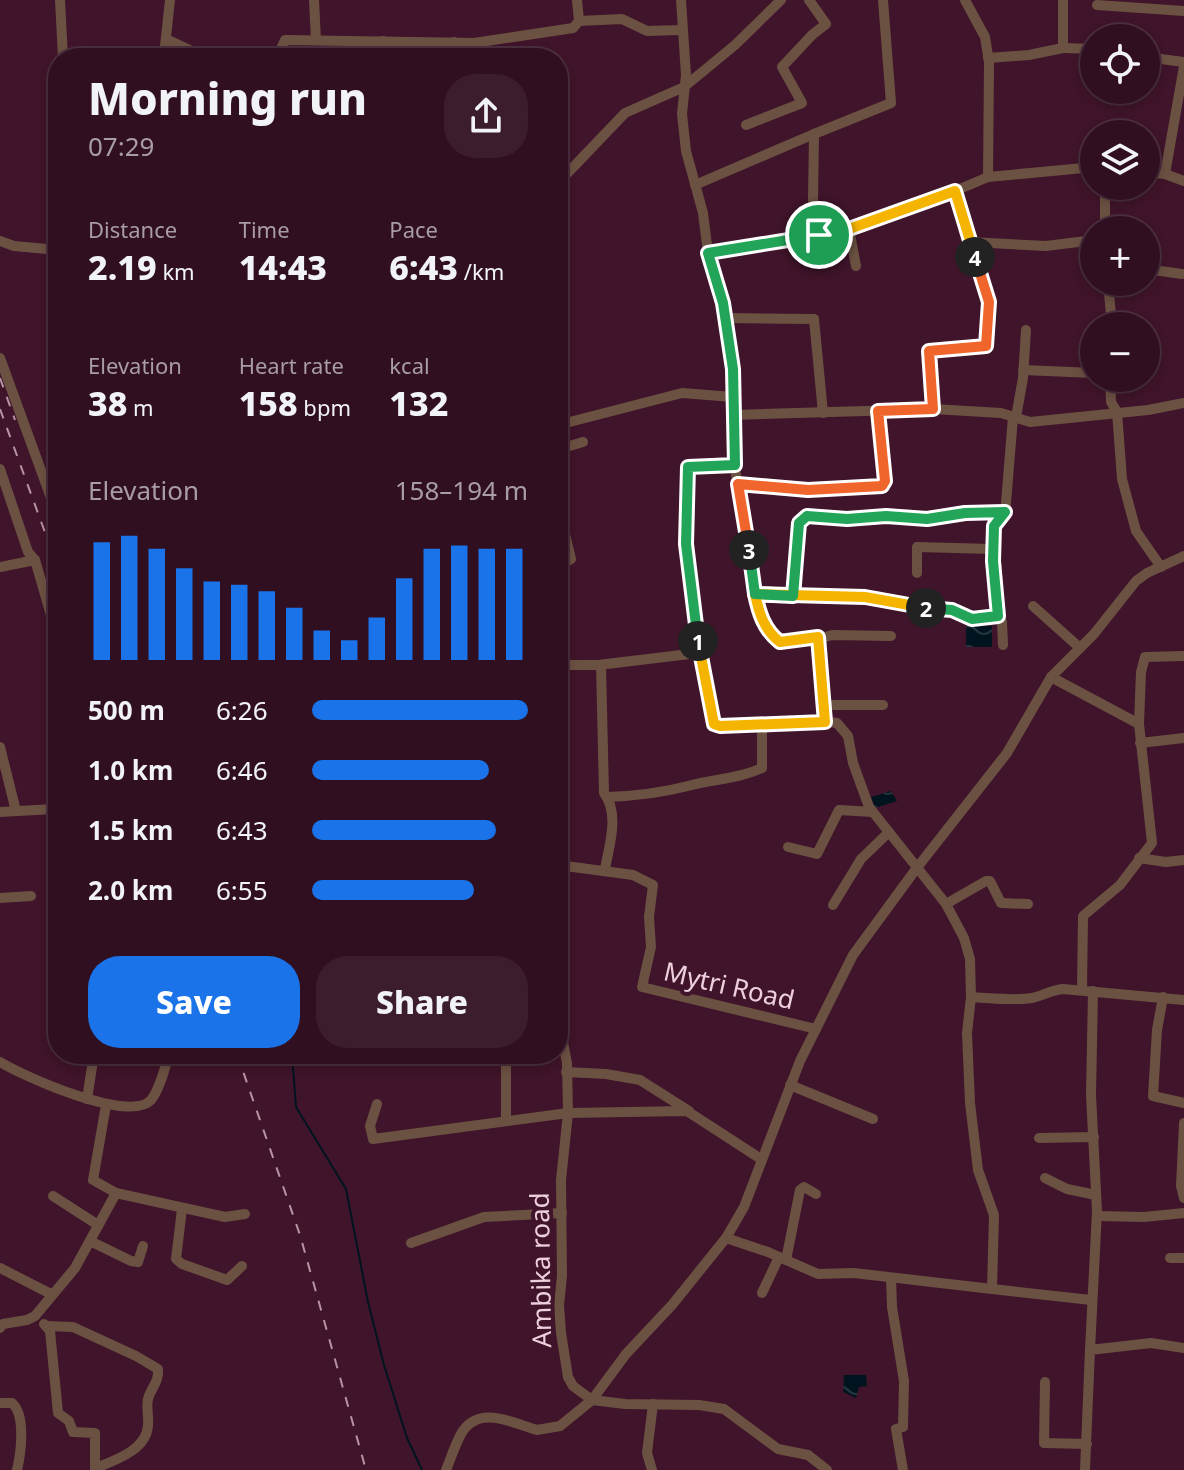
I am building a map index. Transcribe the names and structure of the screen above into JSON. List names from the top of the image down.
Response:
{
  "streets": {
    "street": ["Mytri Road", "Ambika road"]
  },
  "page": {
    "map_buttons": ["+", "−"],
    "heading": ["Morning run", "07:29"],
    "stats": [
      ["Distance", "2.19 km"],
      ["Time", "14:43"],
      ["Pace", "6:43 /km"],
      ["Elevation", "38 m"],
      ["Heart rate", "158 bpm"],
      ["kcal", "132"]
    ],
    "pins": [
      "4",
      "3",
      "2",
      "1"
    ],
    "chart": ["Elevation", "158–194 m"],
    "list": [
      {
        "name": "500 m",
        "note": "6:26"
      },
      {
        "name": "1.0 km",
        "note": "6:46"
      },
      {
        "name": "1.5 km",
        "note": "6:43"
      },
      {
        "name": "2.0 km",
        "note": "6:55"
      }
    ],
    "buttons": ["Save", "Share"]
  }
}
